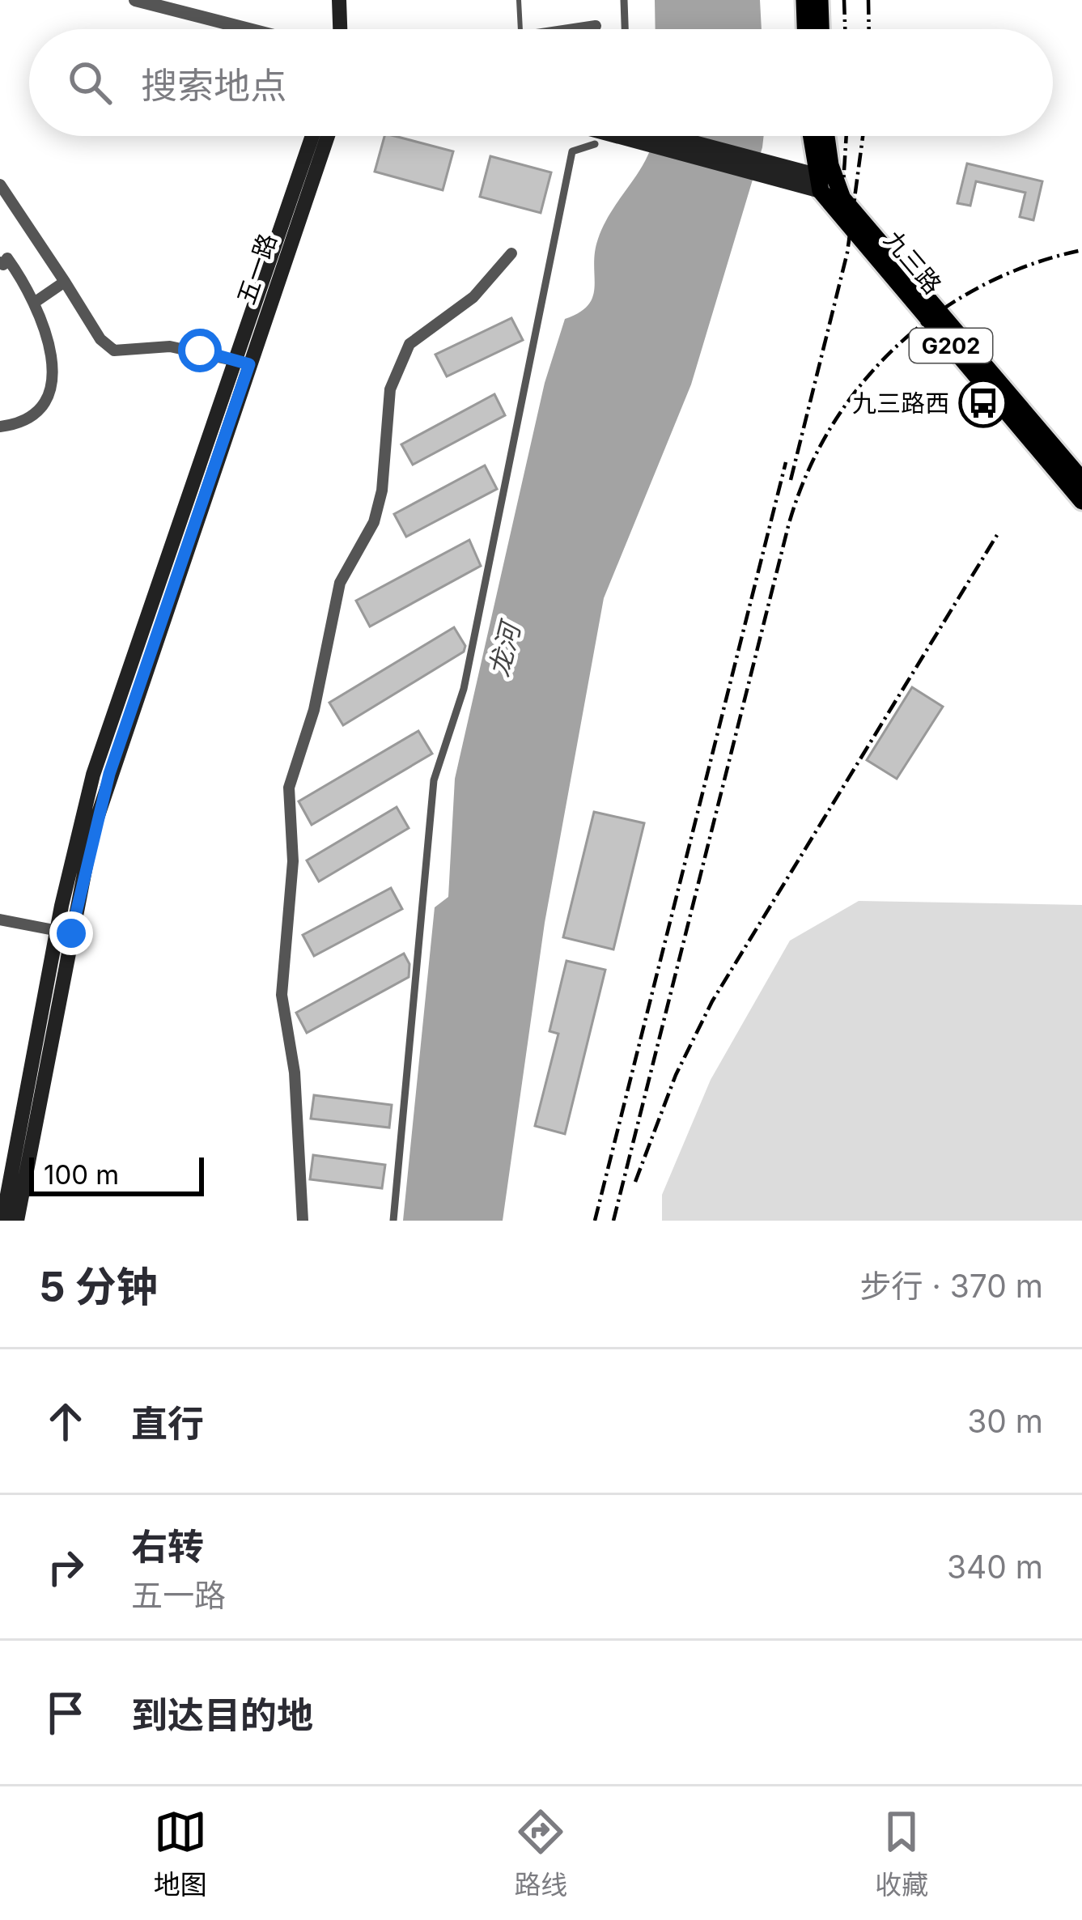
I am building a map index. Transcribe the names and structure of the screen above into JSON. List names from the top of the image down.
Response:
{
  "streets": {
    "highway": ["九三路", "G202"],
    "main road": ["五一路"]
  },
  "crossings": [
    ["九三路", "G202"]
  ],
  "water": ["龙河"],
  "places": {
    "bus stop": ["九三路西"]
  },
  "scale_bar": "100 m",
  "page": {
    "search": "搜索地点",
    "scale": "100 m",
    "heading": ["5 分钟", "步行 · 370 m"],
    "list": [
      ["直行", "30 m"],
      ["右转", "五一路", "340 m"],
      "到达目的地"
    ],
    "nav": ["地图", "路线", "收藏"]
  }
}
